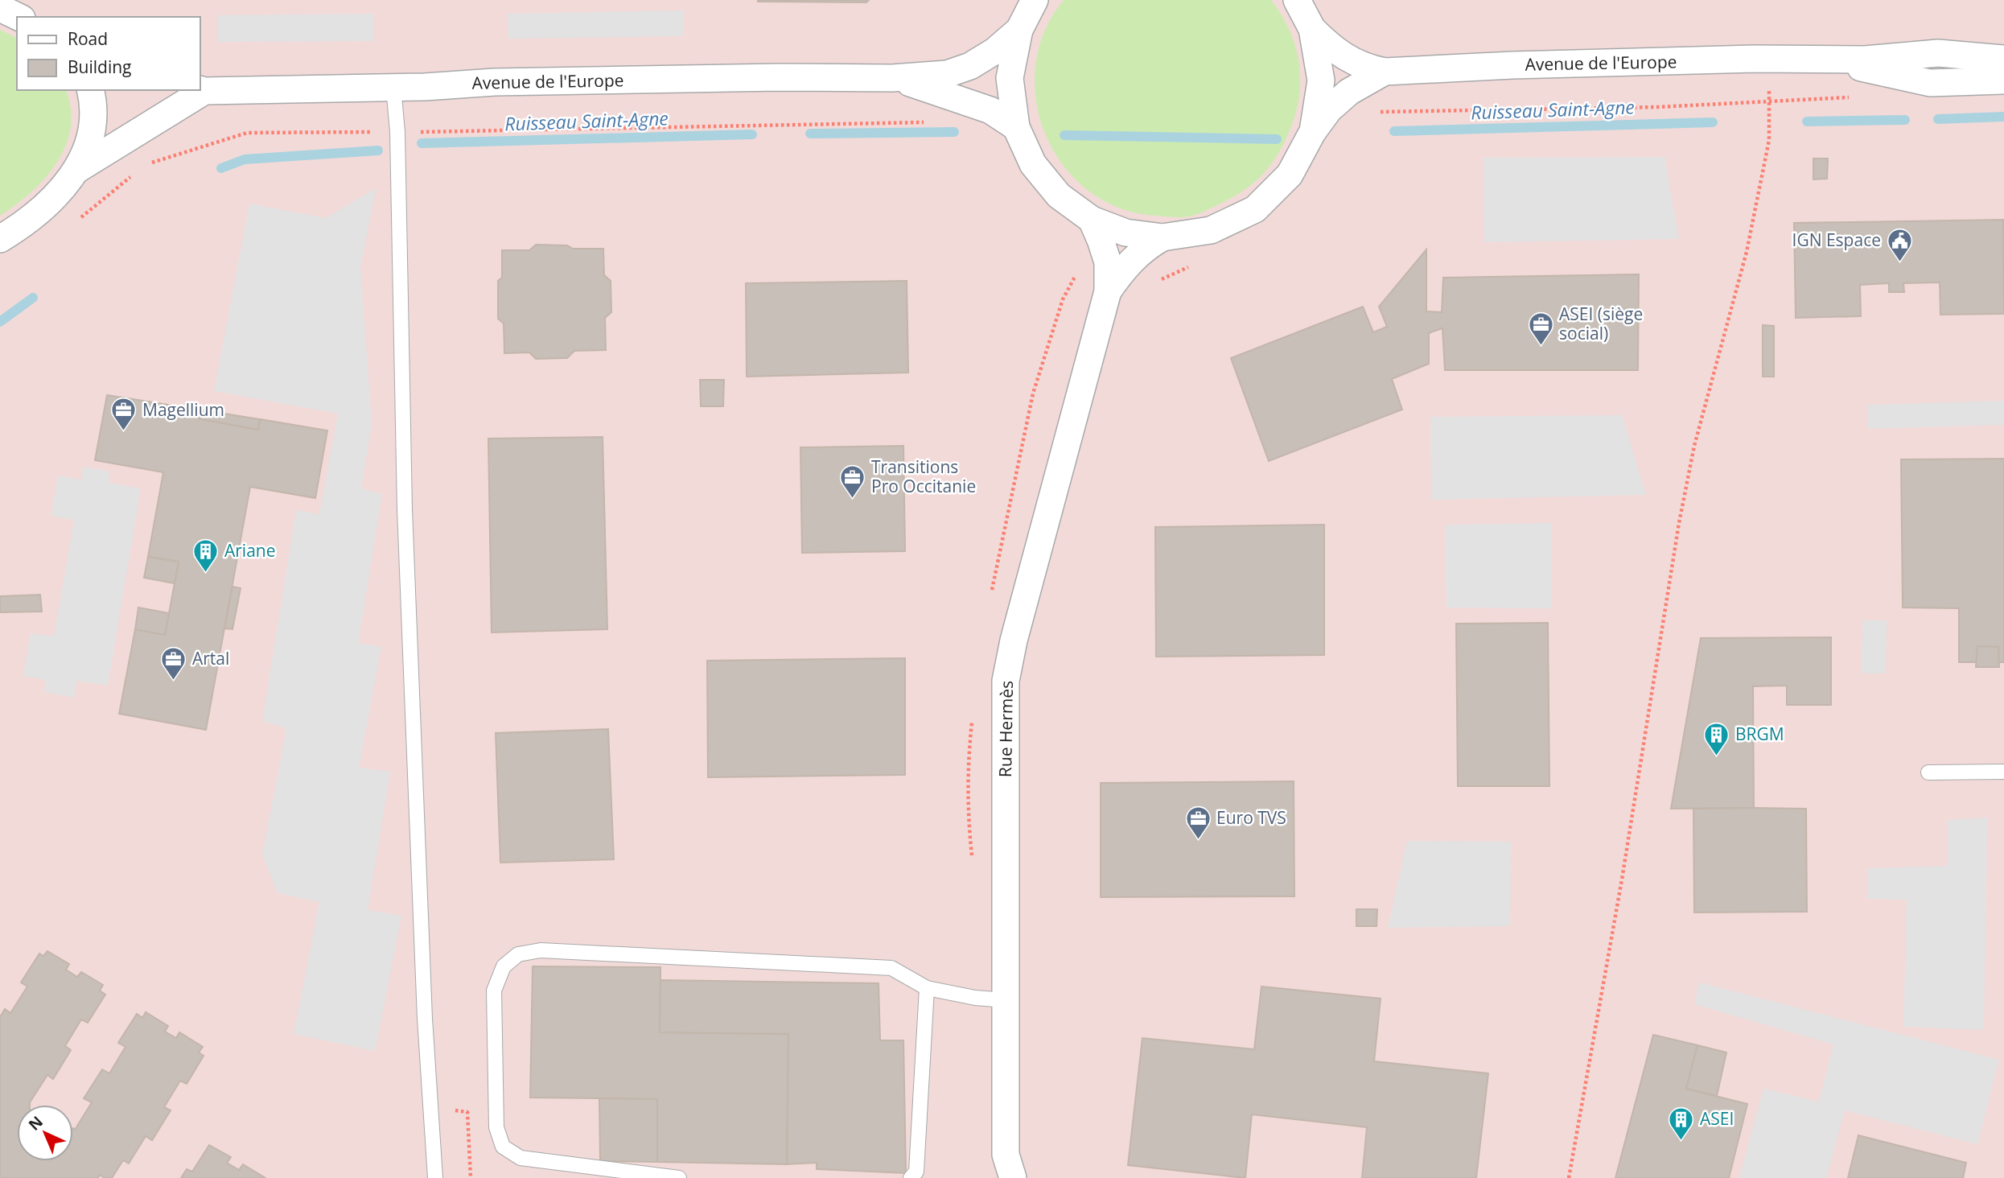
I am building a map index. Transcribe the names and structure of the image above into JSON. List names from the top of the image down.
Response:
{
  "streets": {
    "street": ["Avenue de l'Europe", "Rue Hermès"]
  },
  "water": ["Ruisseau Saint-Agne"],
  "places": {
    "public building": ["IGN Espace"],
    "office": [
      "ASEI (siège social)",
      "Magellium",
      "Transitions Pro Occitanie",
      "Artal",
      "Euro TVS"
    ],
    "building": ["Ariane", "BRGM", "ASEI"]
  },
  "legend": ["Road", "Building"],
  "north": "top left"
}
